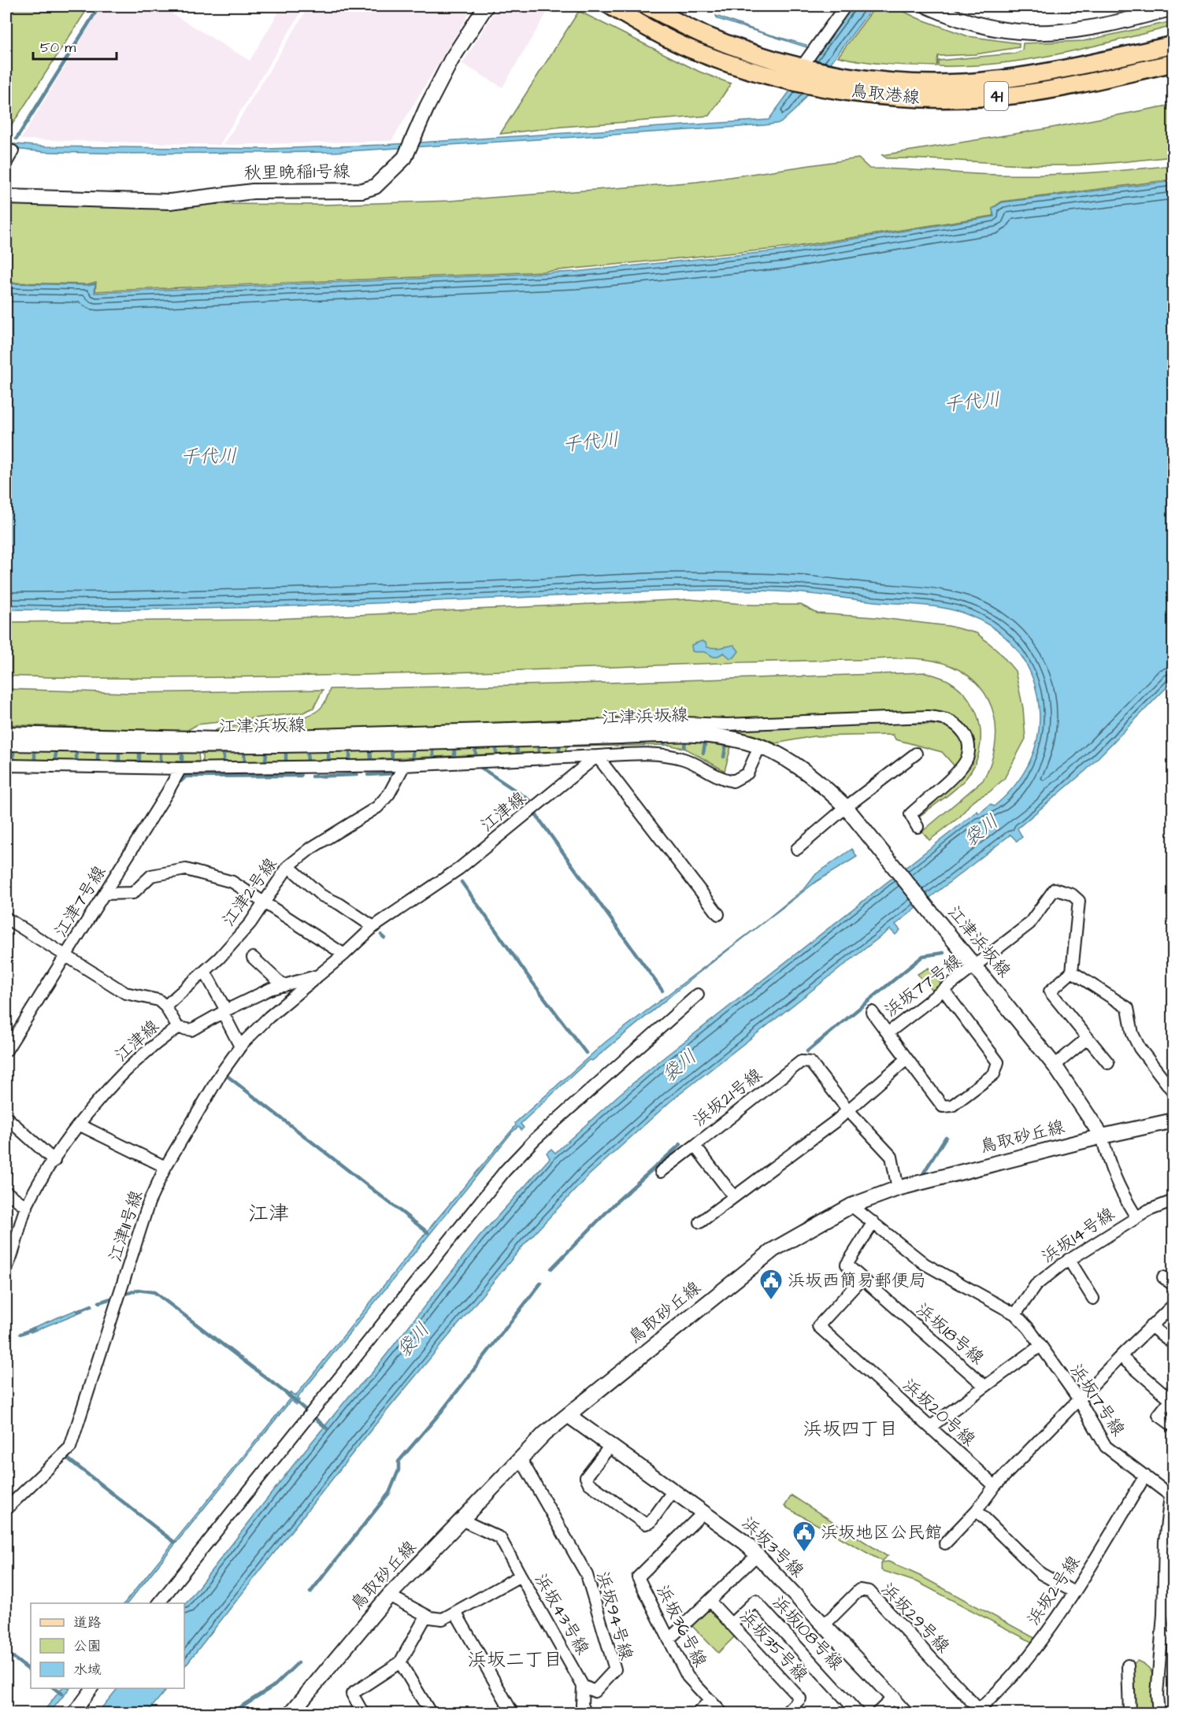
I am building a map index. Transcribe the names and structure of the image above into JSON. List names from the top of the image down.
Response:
{
  "streets": {
    "main road": ["鳥取港線", "41"],
    "street": [
      "秋里晩稲1号線",
      "江津浜坂線",
      "江津線",
      "江津2号線",
      "江津7号線",
      "浜坂77号線",
      "浜坂21号線",
      "鳥取砂丘線",
      "江津11号線",
      "浜坂14号線",
      "浜坂18号線",
      "浜坂17号線",
      "浜坂20号線",
      "浜坂3号線",
      "浜坂2号線",
      "浜坂43号線",
      "浜坂94号線",
      "浜坂29号線",
      "浜坂36号線",
      "浜坂108号線",
      "浜坂35号線"
    ]
  },
  "crossings": [
    ["江津浜坂線", "浜坂77号線"],
    ["江津浜坂線", "鳥取砂丘線"],
    ["江津線", "江津11号線"],
    ["浜坂21号線", "鳥取砂丘線"],
    ["鳥取砂丘線", "浜坂17号線"],
    ["鳥取砂丘線", "浜坂3号線"],
    ["鳥取砂丘線", "浜坂43号線"],
    ["鳥取砂丘線", "浜坂94号線"],
    ["浜坂14号線", "浜坂17号線"],
    ["浜坂18号線", "浜坂17号線"],
    ["浜坂18号線", "浜坂20号線"],
    ["浜坂17号線", "浜坂2号線"],
    ["浜坂3号線", "浜坂29号線"],
    ["浜坂3号線", "浜坂36号線"],
    ["浜坂2号線", "浜坂29号線"],
    ["浜坂43号線", "浜坂94号線"],
    ["浜坂108号線", "浜坂35号線"]
  ],
  "districts": ["江津", "浜坂四丁目", "浜坂二丁目"],
  "water": ["千代川", "袋川"],
  "places": {
    "public building": ["浜坂西簡易郵便局", "浜坂地区公民館"]
  },
  "legend": ["道路", "公園", "水域"],
  "scale_bar": "50 m"
}
